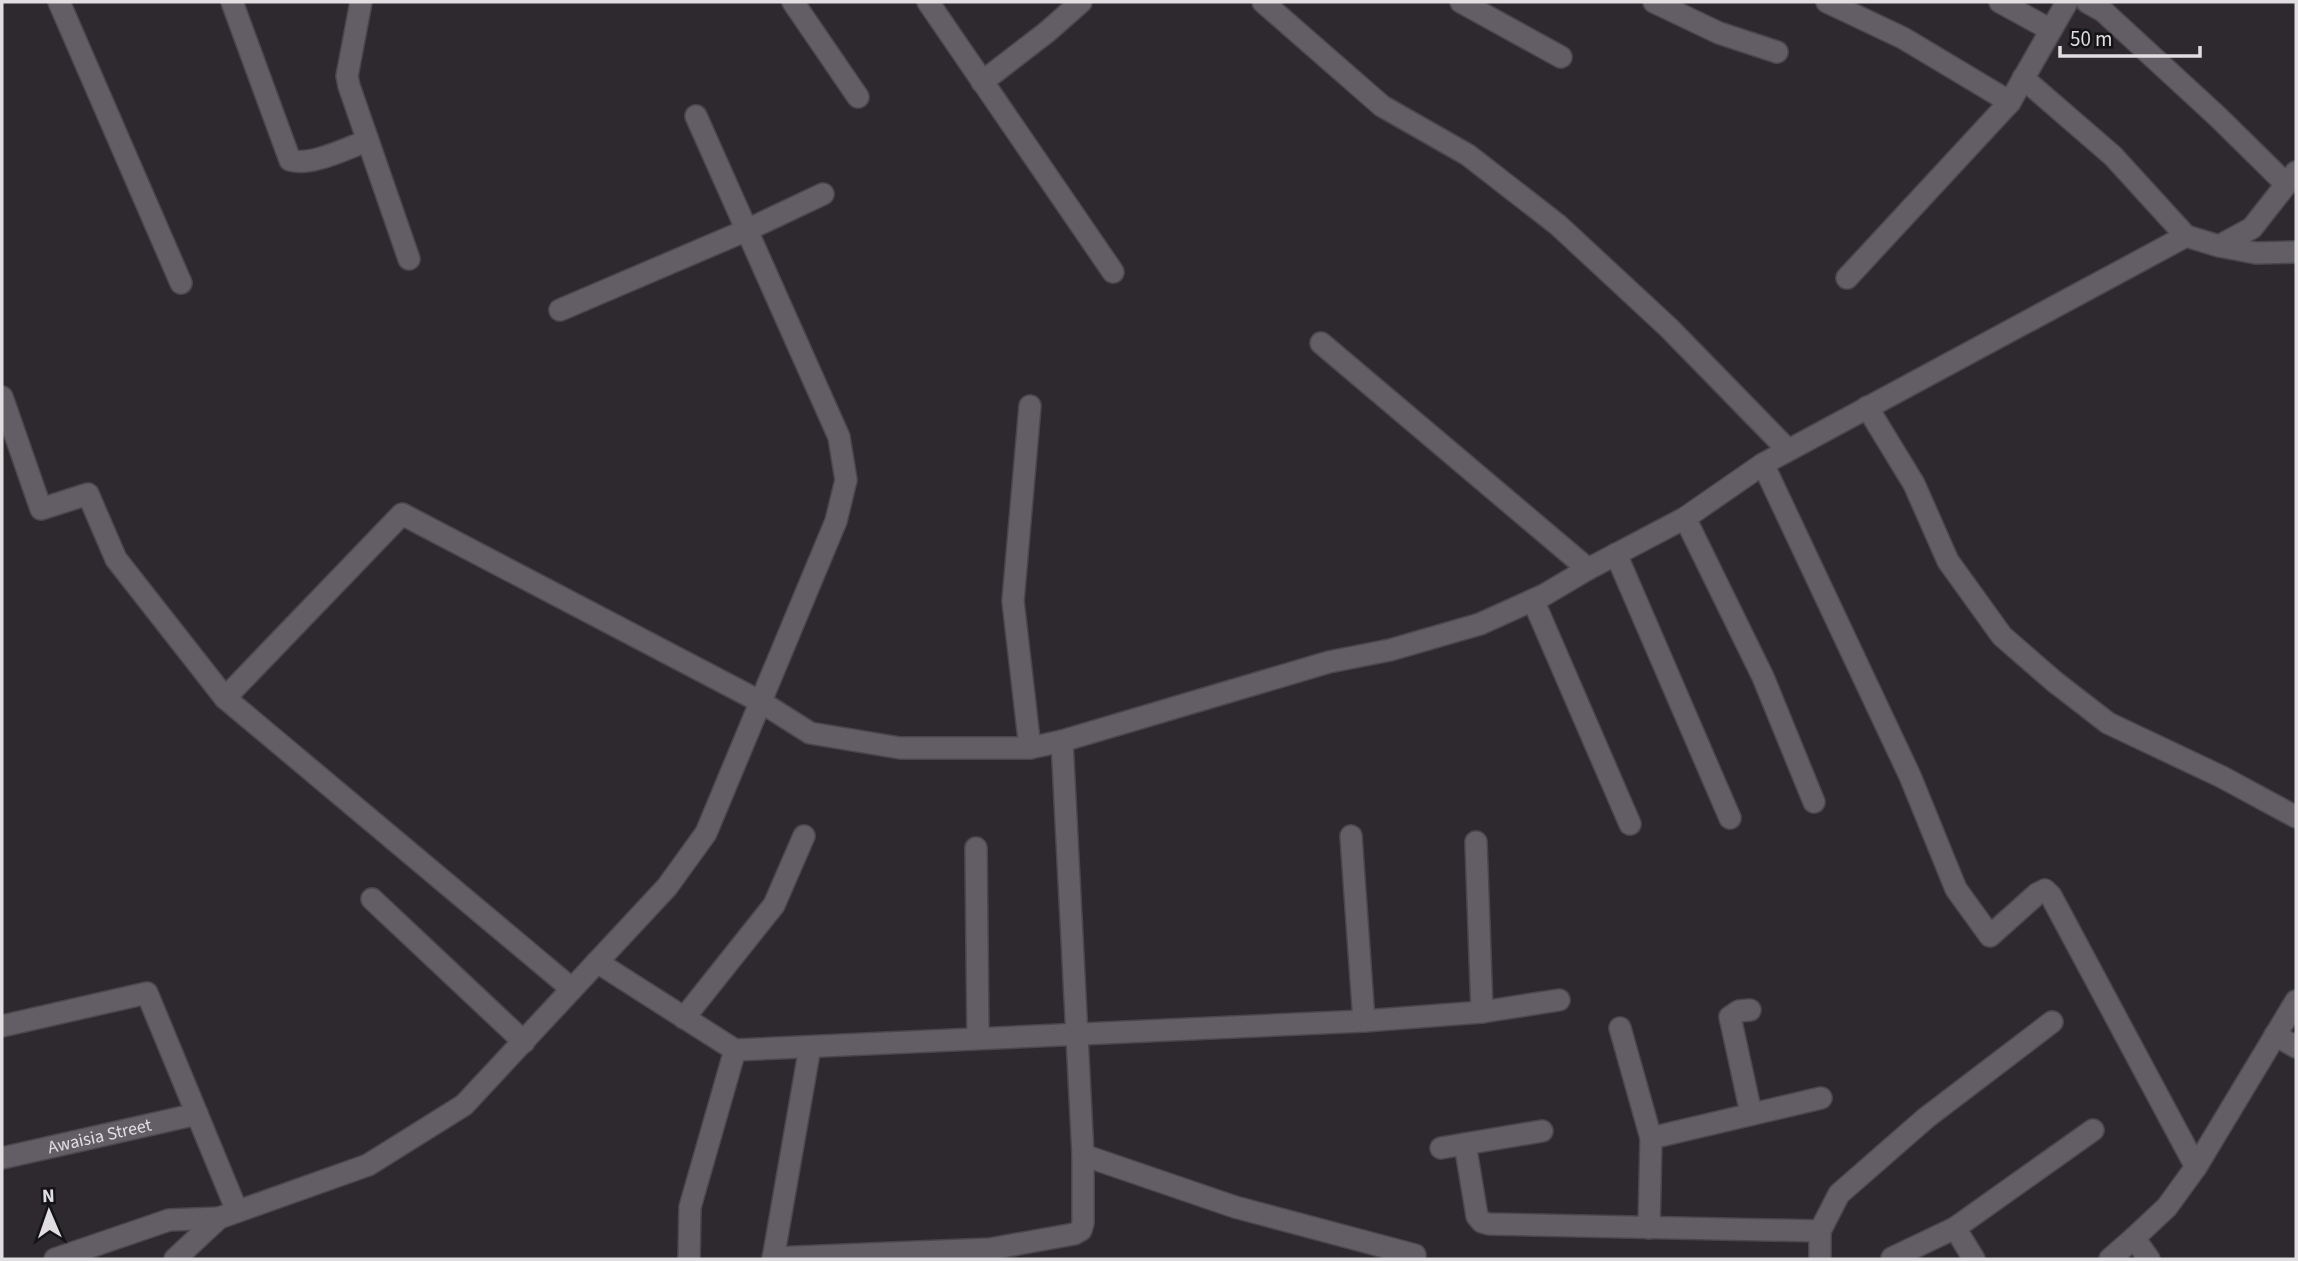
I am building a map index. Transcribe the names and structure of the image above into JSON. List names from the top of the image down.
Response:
{
  "streets": {
    "street": ["Awaisia Street"]
  },
  "scale_bar": "50 m",
  "north": "top"
}
